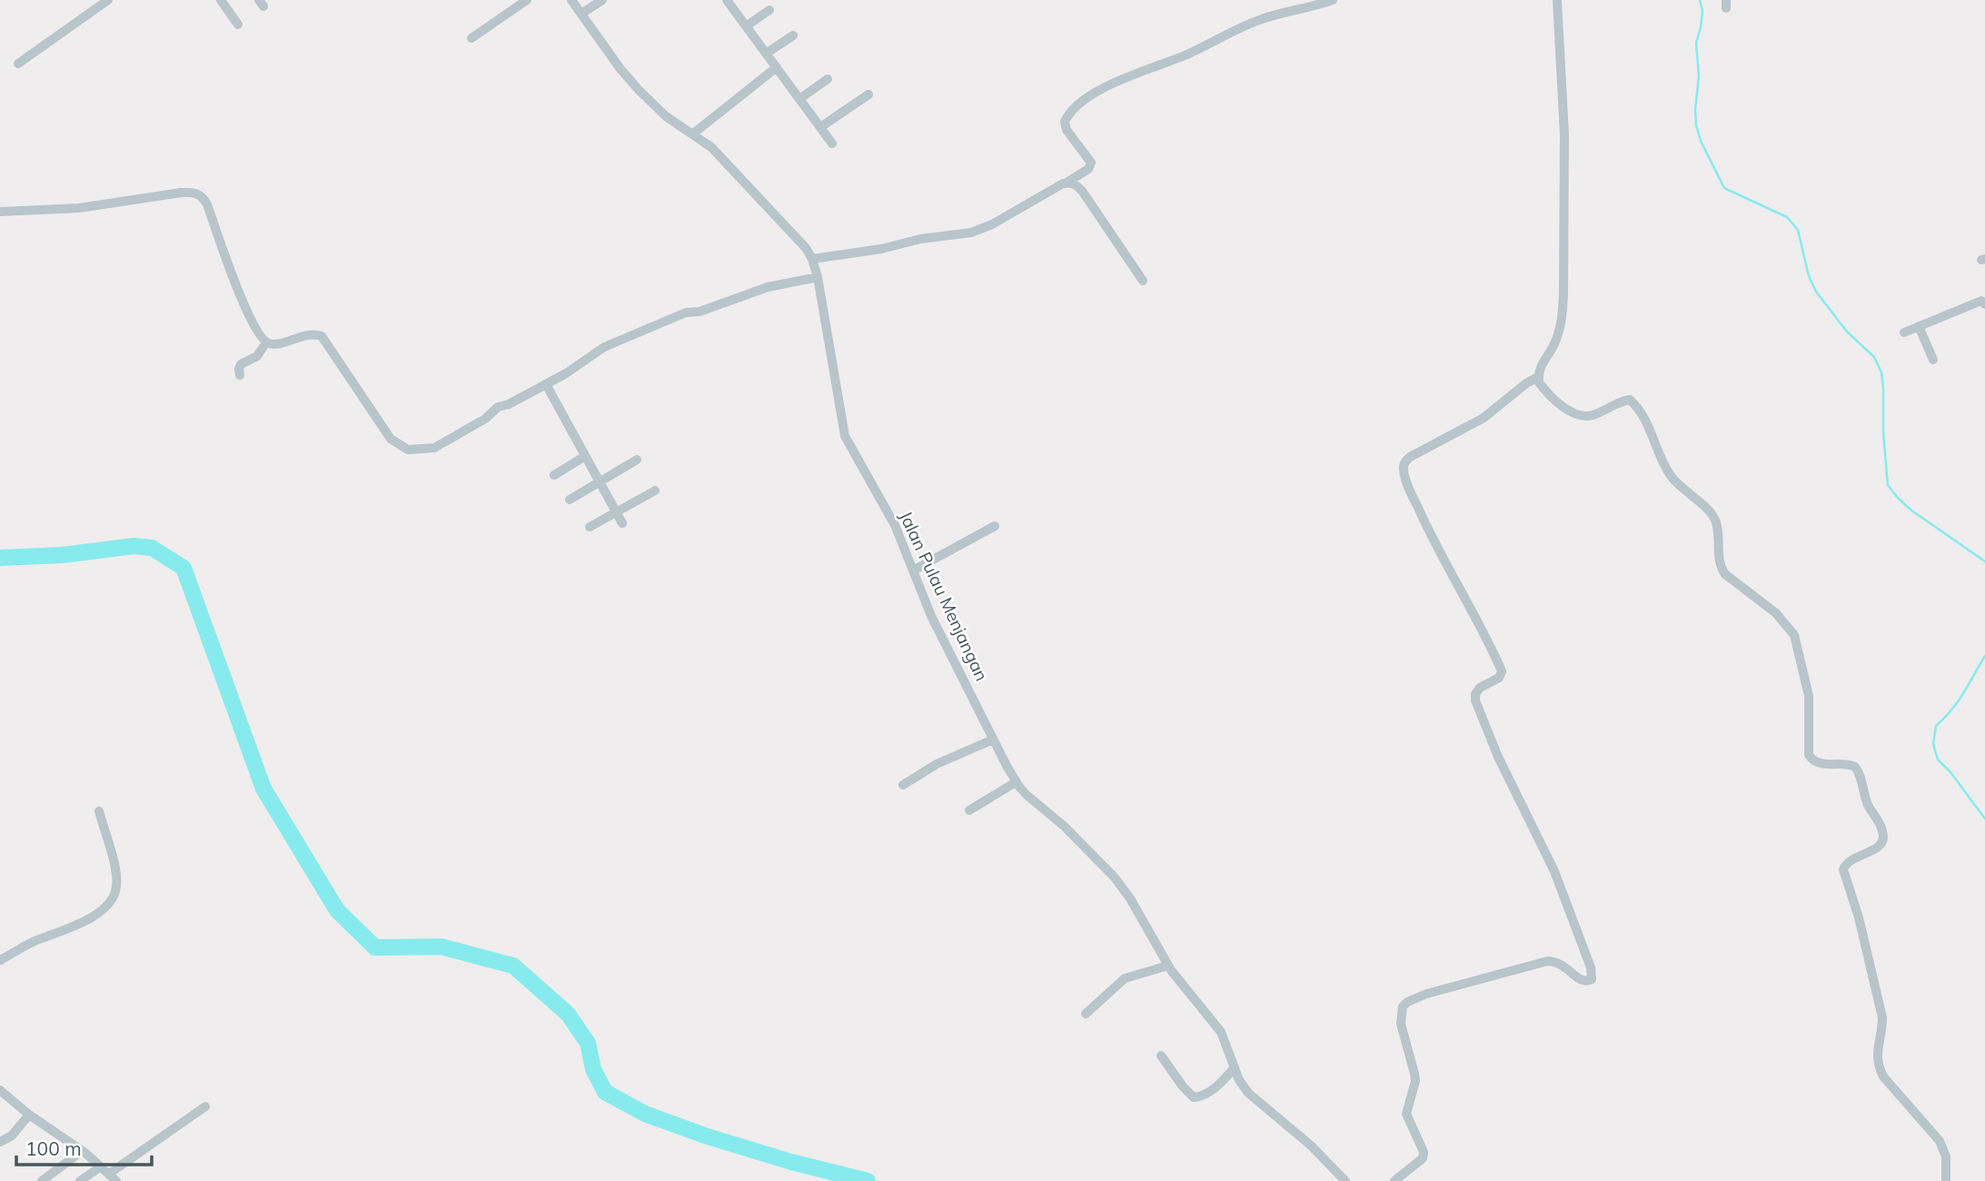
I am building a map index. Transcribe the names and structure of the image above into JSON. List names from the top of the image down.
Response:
{
  "streets": {
    "street": ["Jalan Pulau Menjangan"]
  },
  "scale_bar": "100 m"
}
